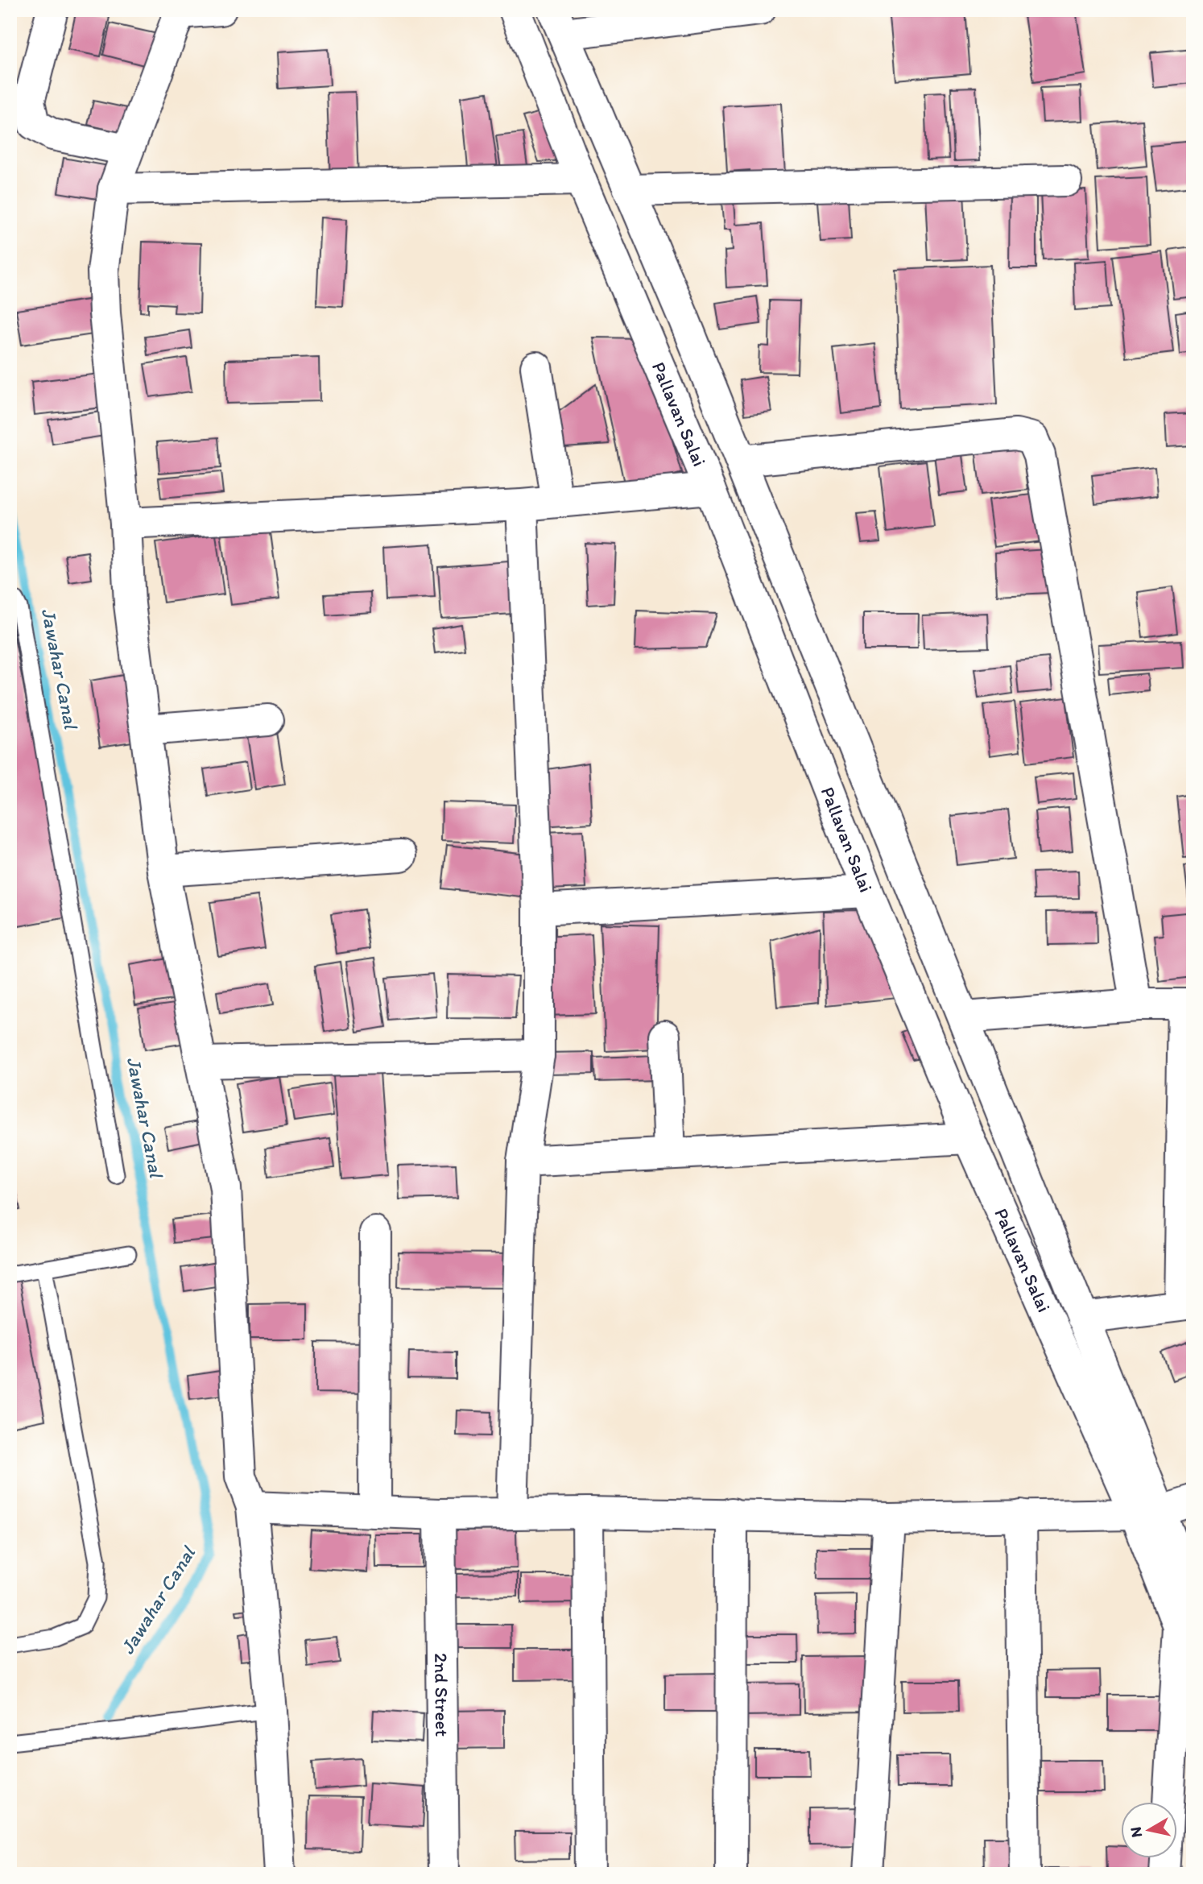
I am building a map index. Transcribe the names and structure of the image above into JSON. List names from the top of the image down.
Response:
{
  "streets": {
    "street": ["Pallavan Salai", "2nd Street"]
  },
  "water": ["Jawahar Canal"],
  "north": "left"
}
